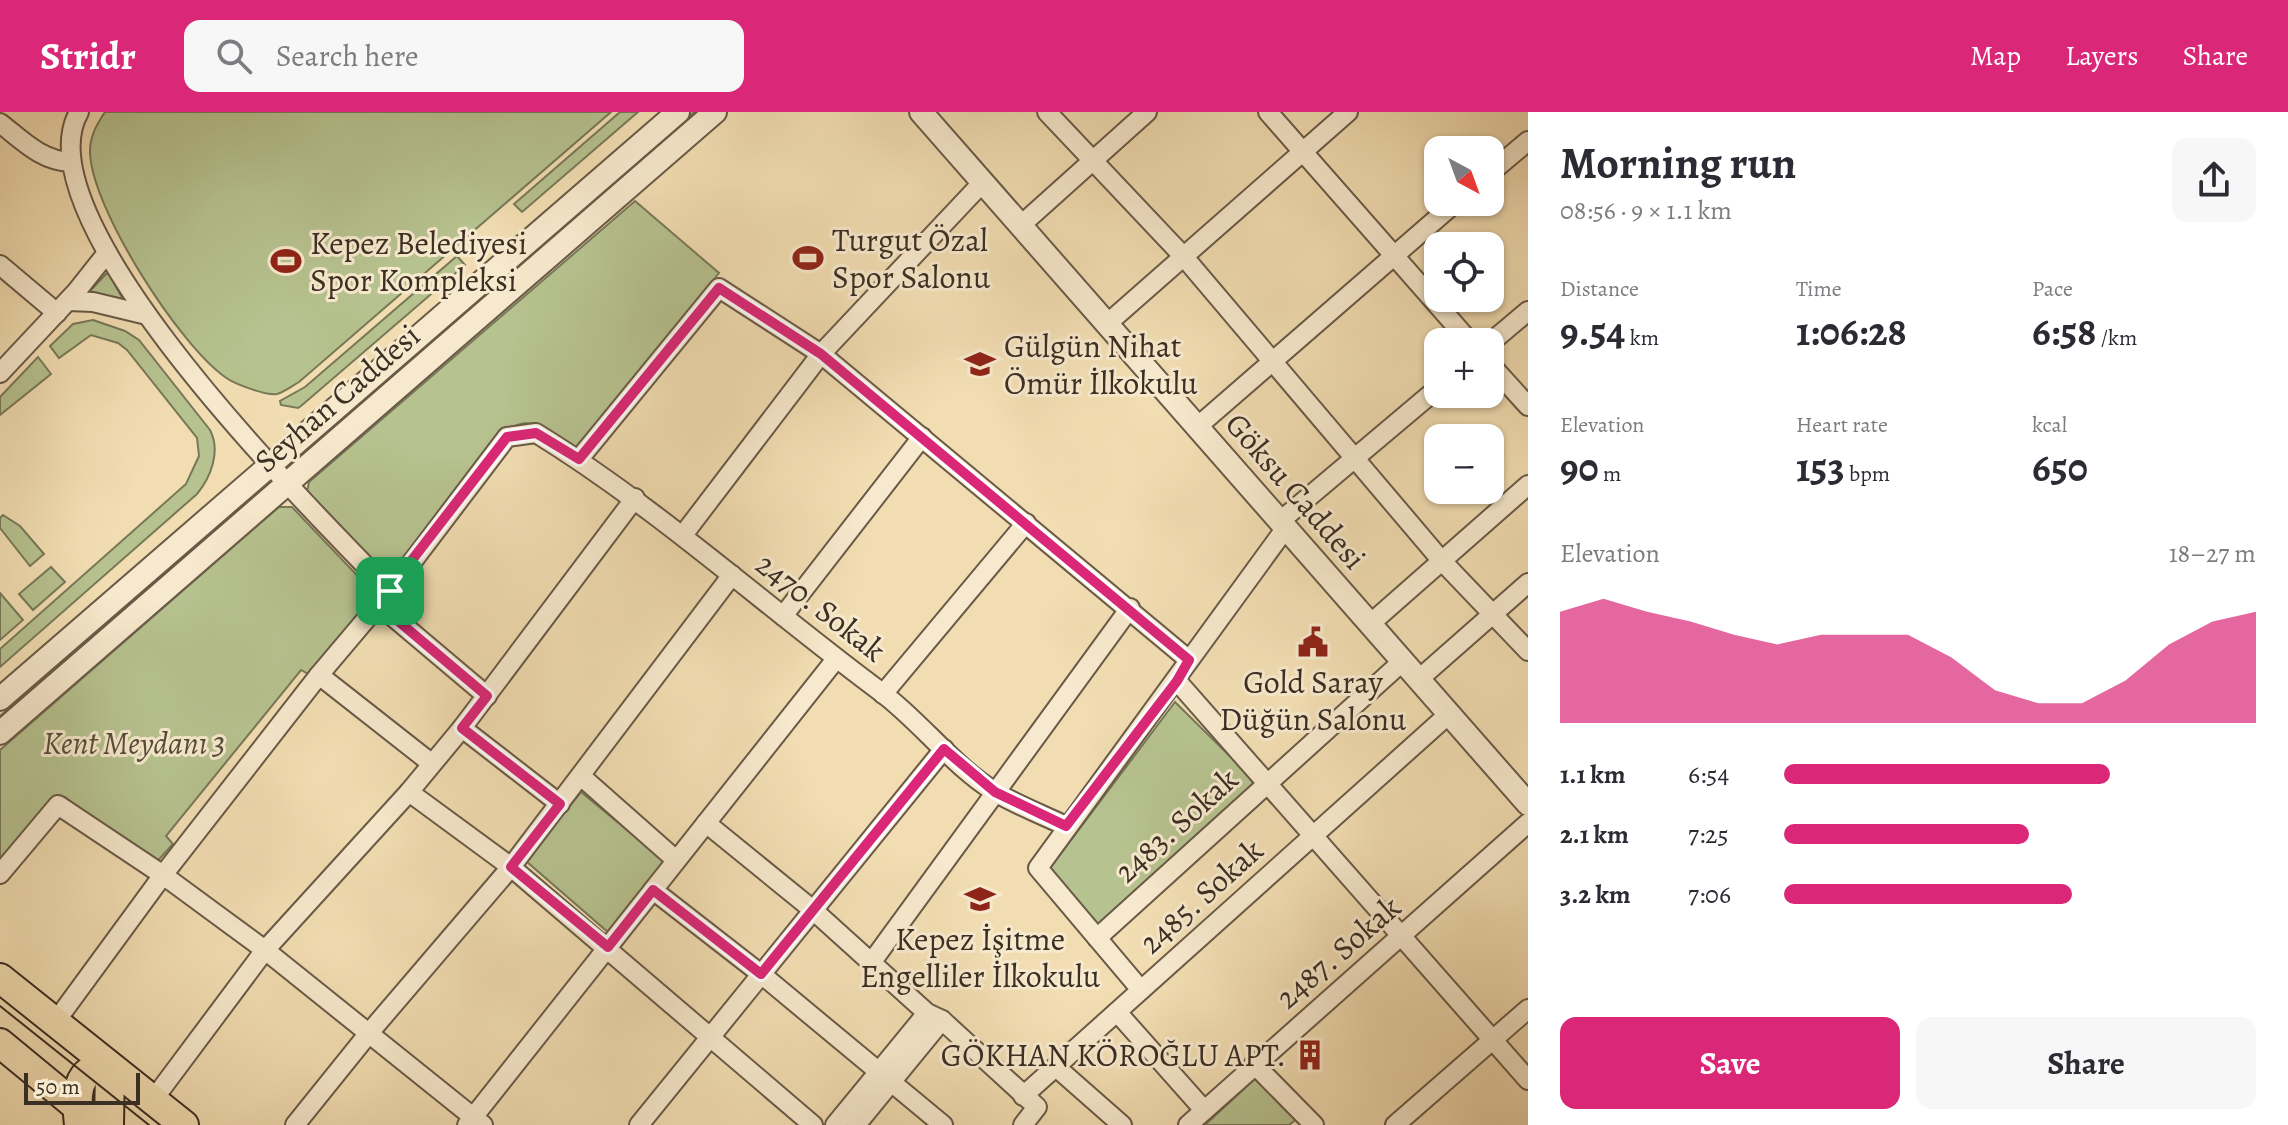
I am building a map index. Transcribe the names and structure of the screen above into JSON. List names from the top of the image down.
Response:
{
  "streets": {
    "street": [
      "Seyhan Caddesi",
      "Göksu Caddesi",
      "2470. Sokak",
      "2483. Sokak",
      "2485. Sokak",
      "2487. Sokak"
    ]
  },
  "crossings": [
    ["Göksu Caddesi", "2483. Sokak"],
    ["Göksu Caddesi", "2485. Sokak"]
  ],
  "parks": ["Kent Meydanı 3"],
  "places": {
    "sports": ["Turgut Özal Spor Salonu", "Kepez Belediyesi Spor Kompleksi"],
    "school or university": ["Gülgün Nihat Ömür İlkokulu", "Kepez İşitme Engelliler İlkokulu"],
    "public building": ["Gold Saray Düğün Salonu"],
    "building": ["GÖKHAN KÖROĞLU APT."]
  },
  "scale_bar": "50 m",
  "north": "bottom right",
  "page": {
    "header": "Stridr",
    "search": "Search here",
    "nav": ["Map", "Layers", "Share"],
    "heading": ["Morning run", "08:56 · 9 × 1.1 km"],
    "map_buttons": ["+", "−"],
    "stats": [
      ["Distance", "9.54 km"],
      ["Time", "1:06:28"],
      ["Pace", "6:58 /km"],
      ["Elevation", "90 m"],
      ["Heart rate", "153 bpm"],
      ["kcal", "650"]
    ],
    "chart": ["Elevation", "18–27 m"],
    "list": [
      {
        "name": "1.1 km",
        "note": "6:54"
      },
      {
        "name": "2.1 km",
        "note": "7:25"
      },
      {
        "name": "3.2 km",
        "note": "7:06"
      }
    ],
    "buttons": ["Save", "Share"],
    "scale": "50 m"
  }
}
